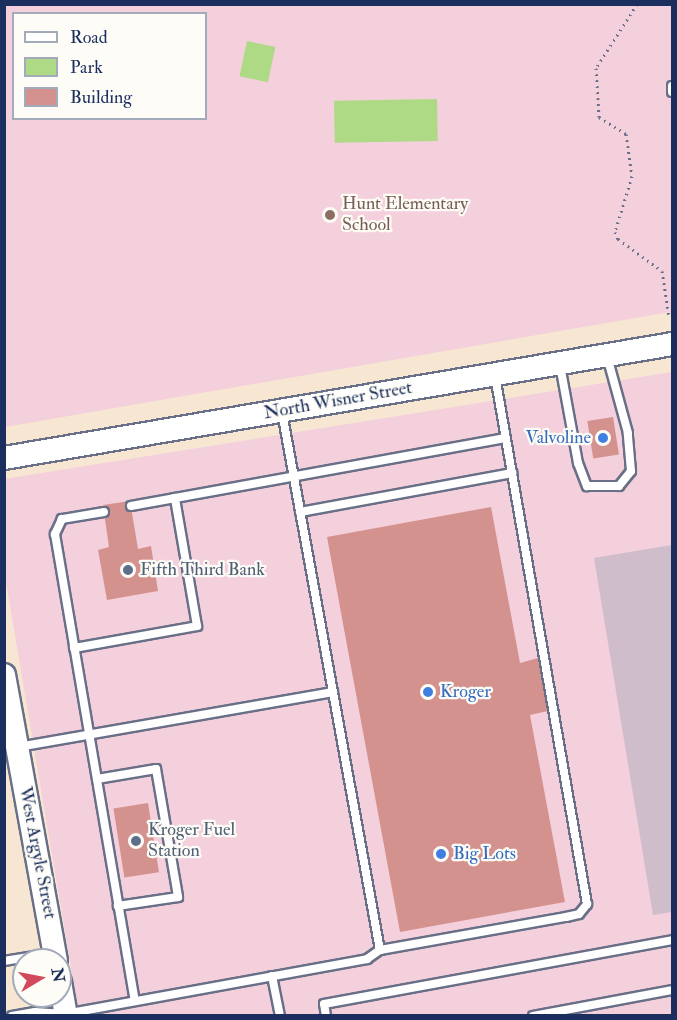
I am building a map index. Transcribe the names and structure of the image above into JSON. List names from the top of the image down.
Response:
{
  "streets": {
    "street": ["North Wisner Street", "West Argyle Street"]
  },
  "places": [
    "Hunt Elementary School",
    "Valvoline",
    "Fifth Third Bank",
    "Kroger",
    "Kroger Fuel Station",
    "Big Lots"
  ],
  "legend": ["Road", "Park", "Building"],
  "north": "right"
}
